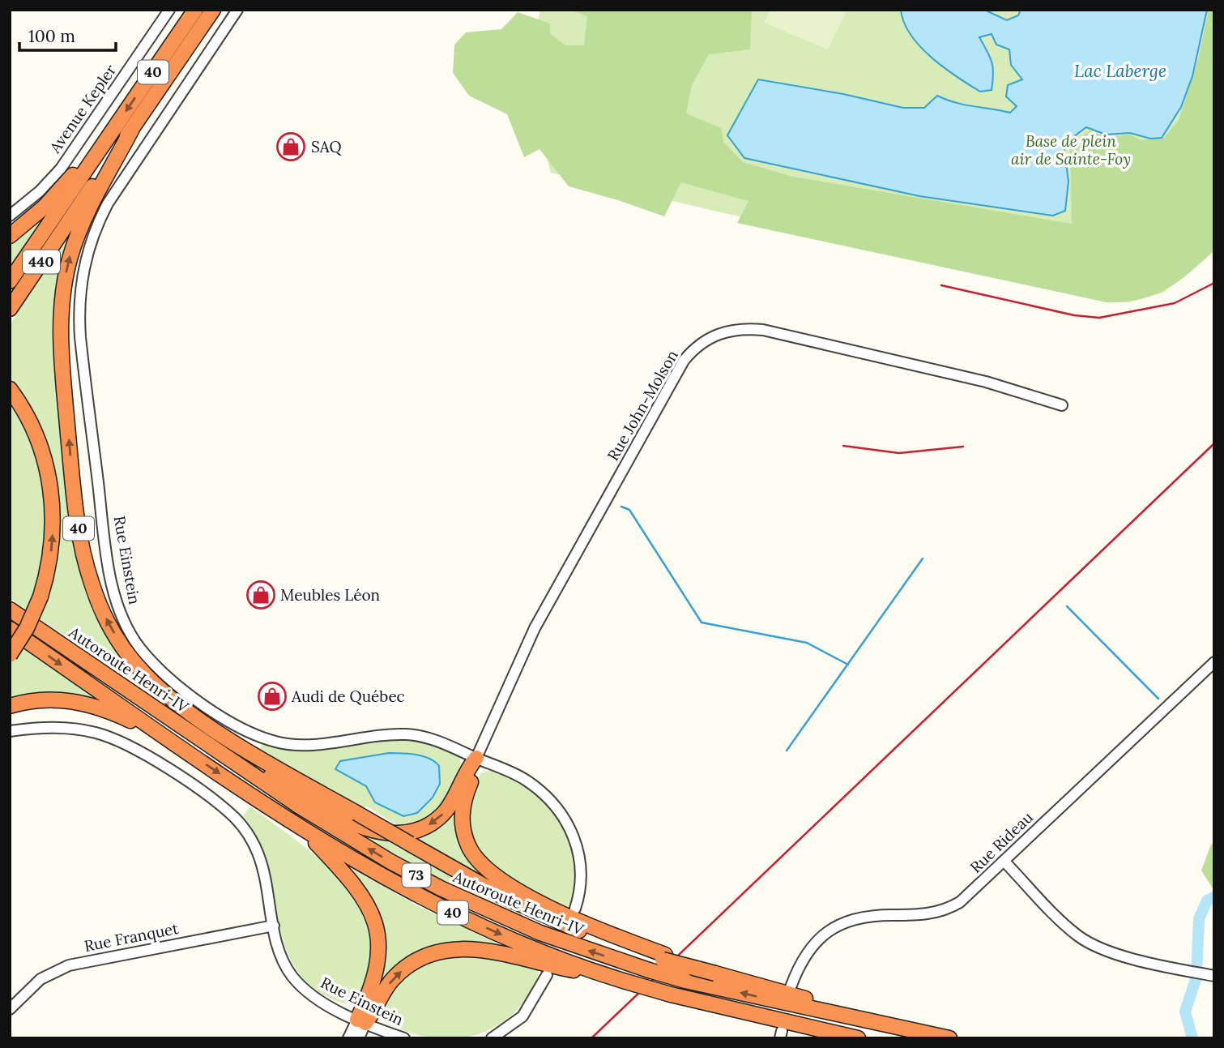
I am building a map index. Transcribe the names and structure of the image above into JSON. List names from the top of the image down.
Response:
{
  "streets": {
    "highway": [
      "40",
      "440",
      "Autoroute Henri-IV",
      "73"
    ],
    "street": [
      "Avenue Kepler",
      "Rue John-Molson",
      "Rue Einstein",
      "Rue Rideau",
      "Rue Franquet"
    ]
  },
  "crossings": [
    ["40", "440"],
    ["40", "Autoroute Henri-IV"],
    ["Rue John-Molson", "Rue Einstein"],
    ["Rue Einstein", "Rue Franquet"]
  ],
  "water": ["Lac Laberge"],
  "parks": ["Base de plein air de Sainte-Foy"],
  "places": {
    "shop": ["SAQ", "Meubles Léon", "Audi de Québec"]
  },
  "scale_bar": "100 m"
}
